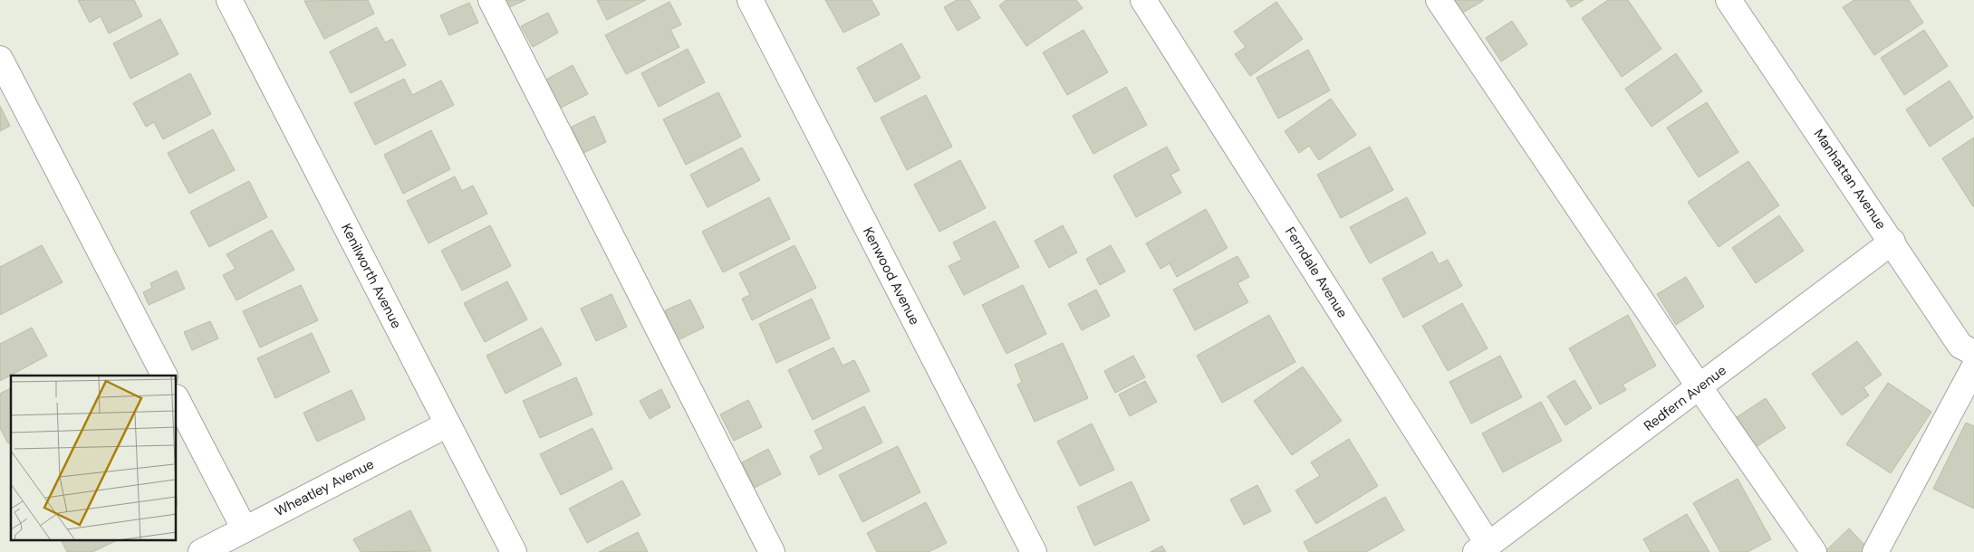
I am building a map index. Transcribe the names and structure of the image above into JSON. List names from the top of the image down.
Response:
{
  "streets": {
    "street": [
      "Manhattan Avenue",
      "Ferndale Avenue",
      "Kenilworth Avenue",
      "Kenwood Avenue",
      "Redfern Avenue",
      "Wheatley Avenue"
    ]
  },
  "crossings": [
    ["Manhattan Avenue", "Redfern Avenue"],
    ["Ferndale Avenue", "Redfern Avenue"],
    ["Kenilworth Avenue", "Wheatley Avenue"]
  ]
}
